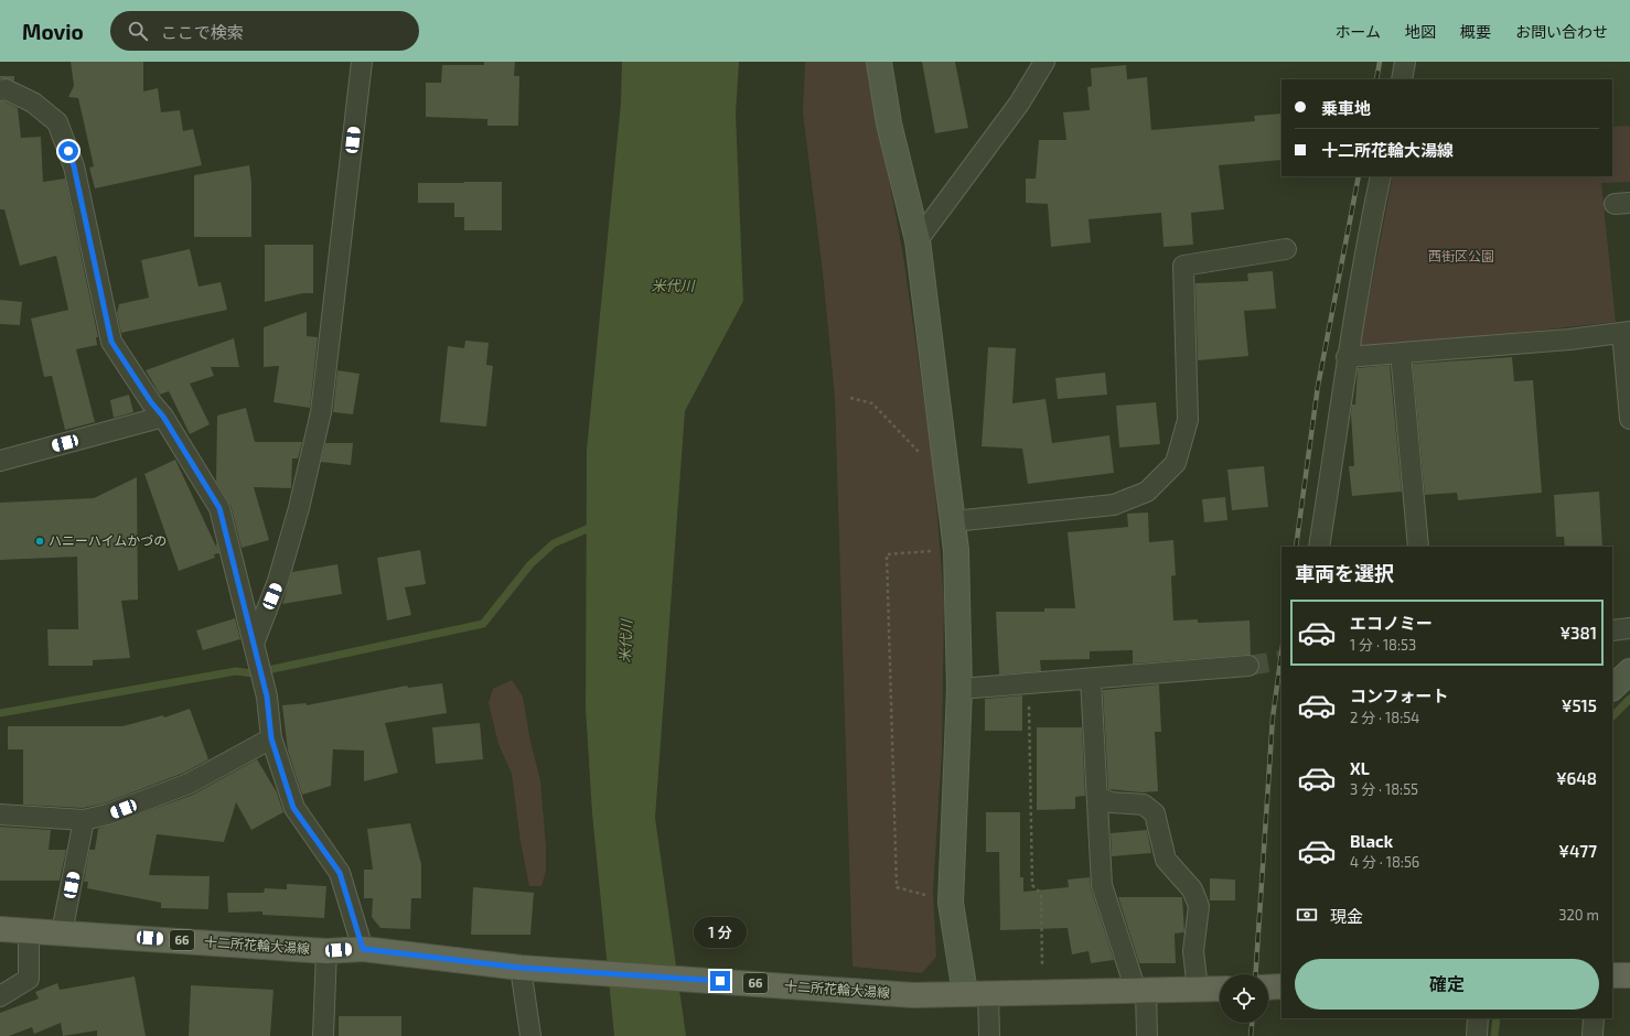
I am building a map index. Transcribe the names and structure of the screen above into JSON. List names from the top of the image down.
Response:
{
  "streets": {
    "main road": ["66", "十二所花輪大湯線"]
  },
  "water": ["米代川"],
  "parks": ["西街区公園"],
  "places": ["ハニーハイムかづの"],
  "page": {
    "header": "Movio",
    "search": "ここで検索",
    "nav": [
      "ホーム",
      "地図",
      "概要",
      "お問い合わせ"
    ],
    "banner": ["乗車地", "十二所花輪大湯線"],
    "heading": "車両を選択",
    "list": [
      {
        "name": "エコノミー",
        "note": "1 分 · 18:53",
        "value": "¥381"
      },
      {
        "name": "コンフォート",
        "note": "2 分 · 18:54",
        "value": "¥515"
      },
      {
        "name": "XL",
        "note": "3 分 · 18:55",
        "value": "¥648"
      },
      {
        "name": "Black",
        "note": "4 分 · 18:56",
        "value": "¥477"
      }
    ],
    "pay": ["現金", "320 m"],
    "bubble": "1 分",
    "buttons": "確定"
  }
}
